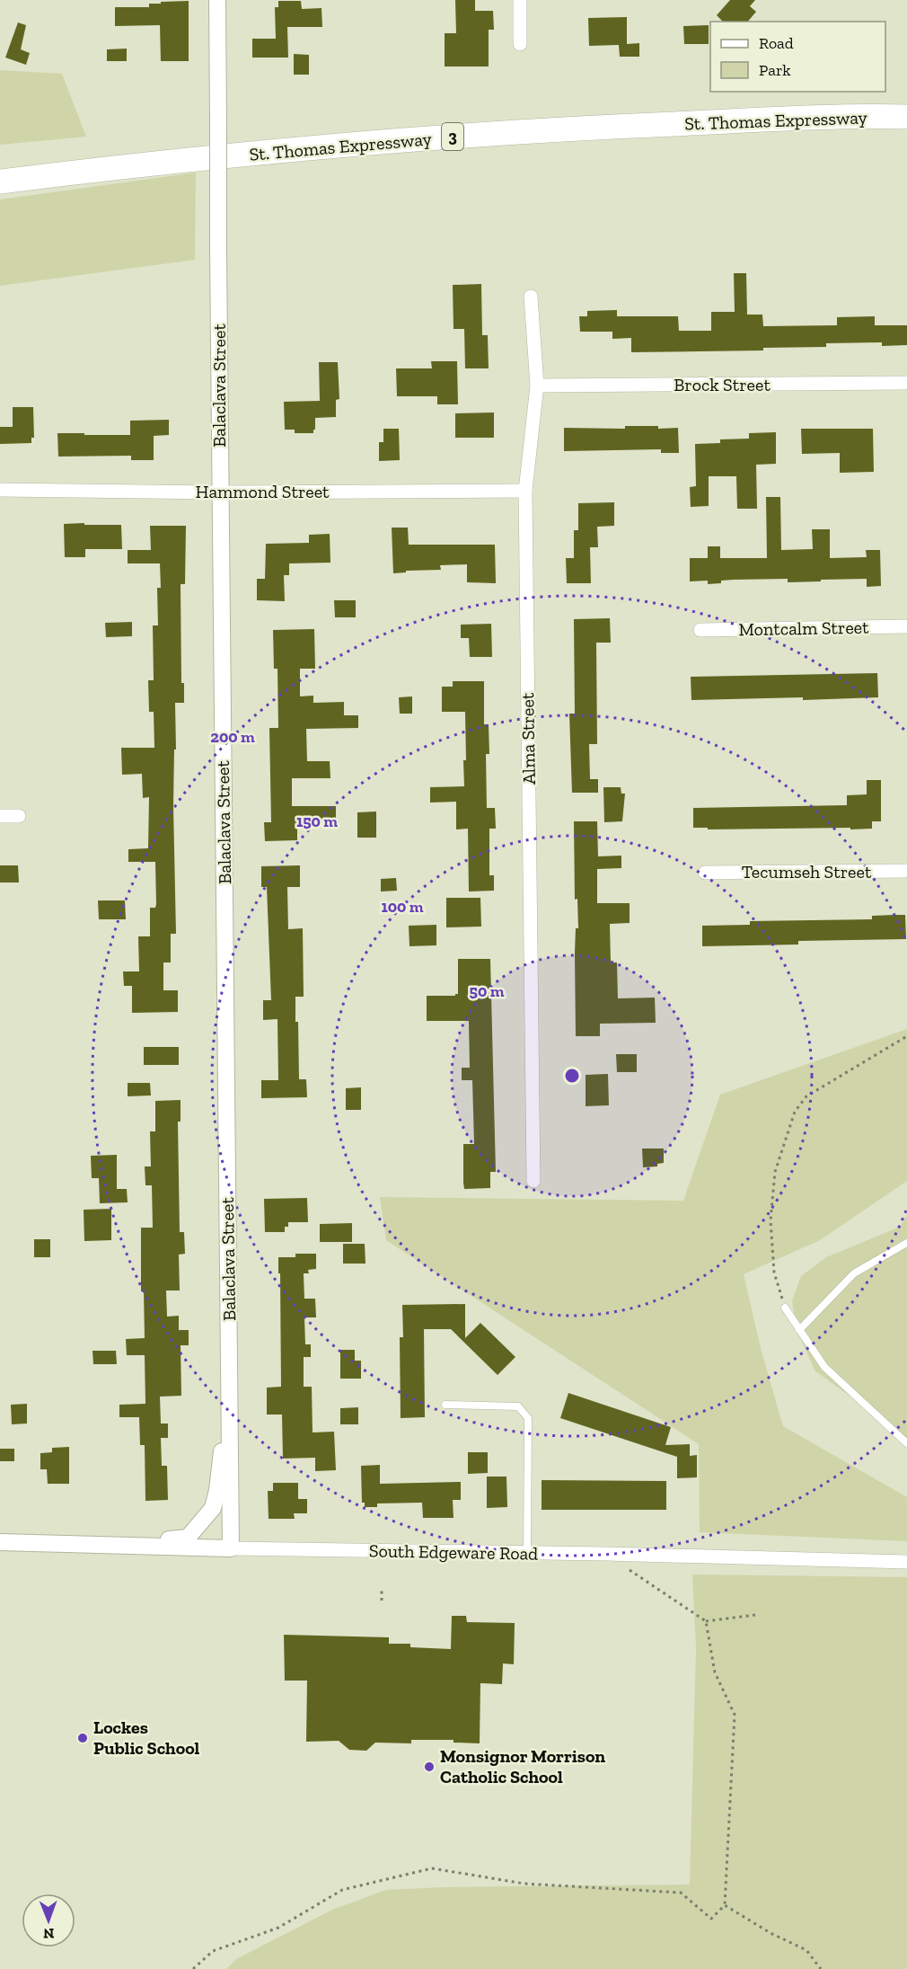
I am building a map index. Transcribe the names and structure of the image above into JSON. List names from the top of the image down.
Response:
{
  "streets": {
    "highway": ["St. Thomas Expressway", "3"],
    "street": [
      "Brock Street",
      "Balaclava Street",
      "Hammond Street",
      "Montcalm Street",
      "Alma Street",
      "Tecumseh Street",
      "South Edgeware Road"
    ]
  },
  "crossings": [
    ["Brock Street", "Alma Street"],
    ["Balaclava Street", "Hammond Street"],
    ["Balaclava Street", "South Edgeware Road"],
    ["Hammond Street", "Alma Street"]
  ],
  "places": ["Lockes Public School", "Monsignor Morrison Catholic School"],
  "legend": ["Road", "Park"],
  "north": "bottom",
  "rings": [
    "200 m",
    "150 m",
    "100 m",
    "50 m"
  ]
}
